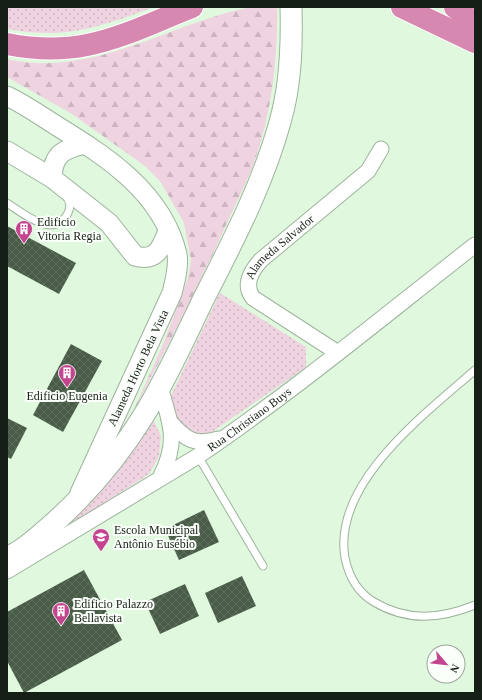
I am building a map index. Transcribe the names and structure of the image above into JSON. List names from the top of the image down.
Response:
{
  "streets": {
    "street": ["Alameda Salvador", "Alameda Horto Bela Vista", "Rua Christiano Buys"]
  },
  "crossings": [
    ["Alameda Salvador", "Rua Christiano Buys"]
  ],
  "places": {
    "building": ["Edificio Vitoria Regia", "Edificio Eugenia", "Edificio Palazzo Bellavista"],
    "school or university": ["Escola Municipal Antônio Eusébio"]
  },
  "north": "bottom right"
}
